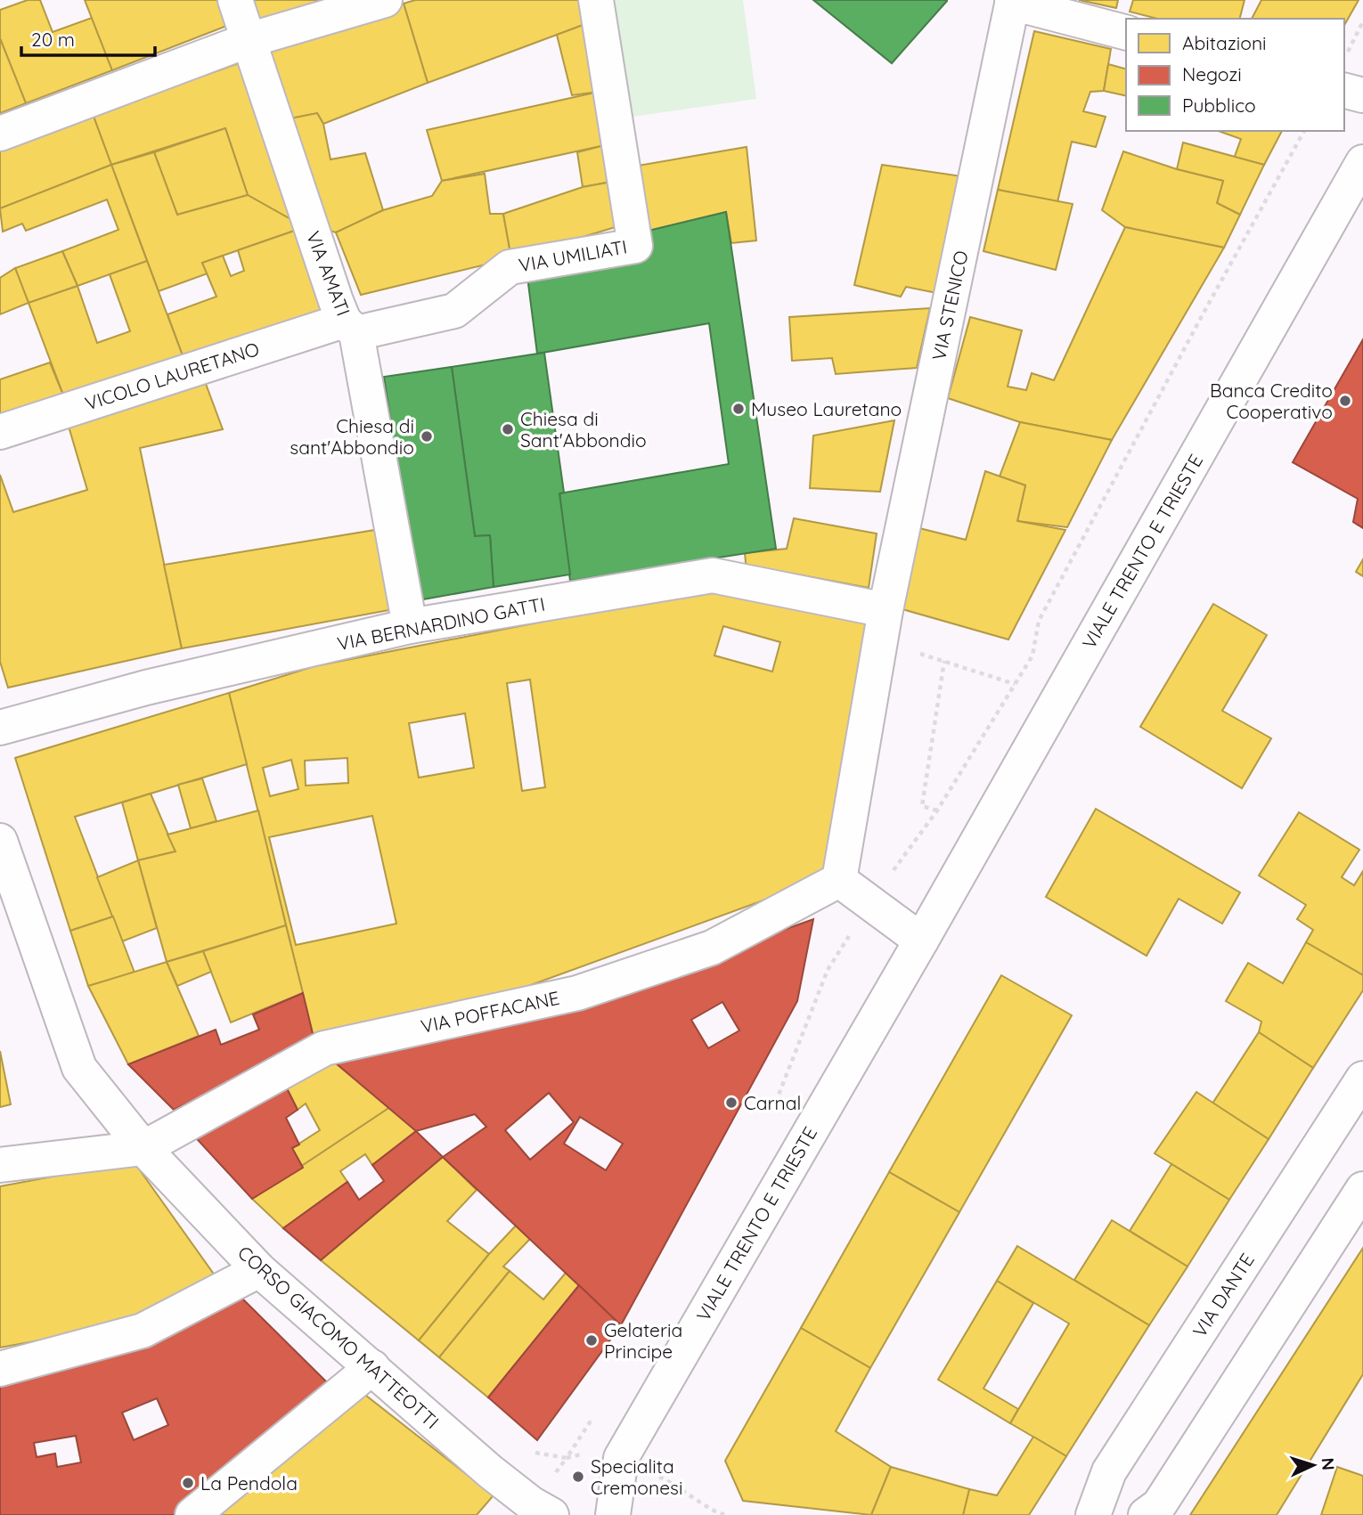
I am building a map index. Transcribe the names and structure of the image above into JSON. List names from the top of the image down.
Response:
{
  "streets": {
    "street": [
      "VIA UMILIATI",
      "VIA AMATI",
      "VIA STENICO",
      "VICOLO LAURETANO",
      "VIALE TRENTO E TRIESTE",
      "VIA BERNARDINO GATTI",
      "VIA POFFACANE",
      "VIA DANTE",
      "CORSO GIACOMO MATTEOTTI"
    ]
  },
  "crossings": [
    ["VIA UMILIATI", "VIA AMATI"],
    ["VIA UMILIATI", "VICOLO LAURETANO"],
    ["VIA AMATI", "VICOLO LAURETANO"],
    ["VIA AMATI", "VIA BERNARDINO GATTI"],
    ["VIA STENICO", "VIA BERNARDINO GATTI"],
    ["VIA POFFACANE", "CORSO GIACOMO MATTEOTTI"]
  ],
  "places": [
    "Banca Credito Cooperativo",
    "Museo Lauretano",
    "Chiesa di Sant'Abbondio",
    "Chiesa di sant'Abbondio",
    "Carnal",
    "Gelateria Principe",
    "Specialita Cremonesi",
    "La Pendola"
  ],
  "legend": ["Abitazioni", "Negozi", "Pubblico"],
  "scale_bar": "20 m",
  "north": "right"
}
